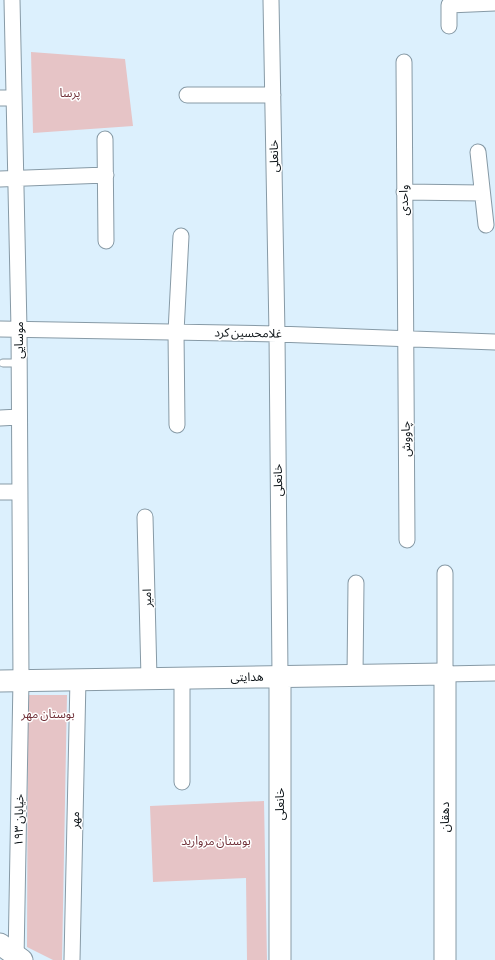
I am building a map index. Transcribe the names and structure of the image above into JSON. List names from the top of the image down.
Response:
{
  "streets": {
    "main road": ["خانعلی", "هدایتی", "دهقان"],
    "street": [
      "واحدی",
      "غلامحسین کرد",
      "موسایی",
      "چاووش",
      "امیر",
      "خیابان ۱۹۳",
      "مهر"
    ]
  },
  "crossings": [
    ["خانعلی", "غلامحسین کرد"],
    ["خانعلی", "هدایتی"],
    ["واحدی", "غلامحسین کرد"],
    ["واحدی", "چاووش"],
    ["غلامحسین کرد", "موسایی"],
    ["غلامحسین کرد", "چاووش"],
    ["موسایی", "هدایتی"],
    ["موسایی", "خیابان ۱۹۳"],
    ["امیر", "هدایتی"],
    ["هدایتی", "دهقان"],
    ["هدایتی", "خیابان ۱۹۳"],
    ["هدایتی", "مهر"]
  ],
  "parks": ["پرسا", "بوستان مهر", "بوستان مروارید"]
}
